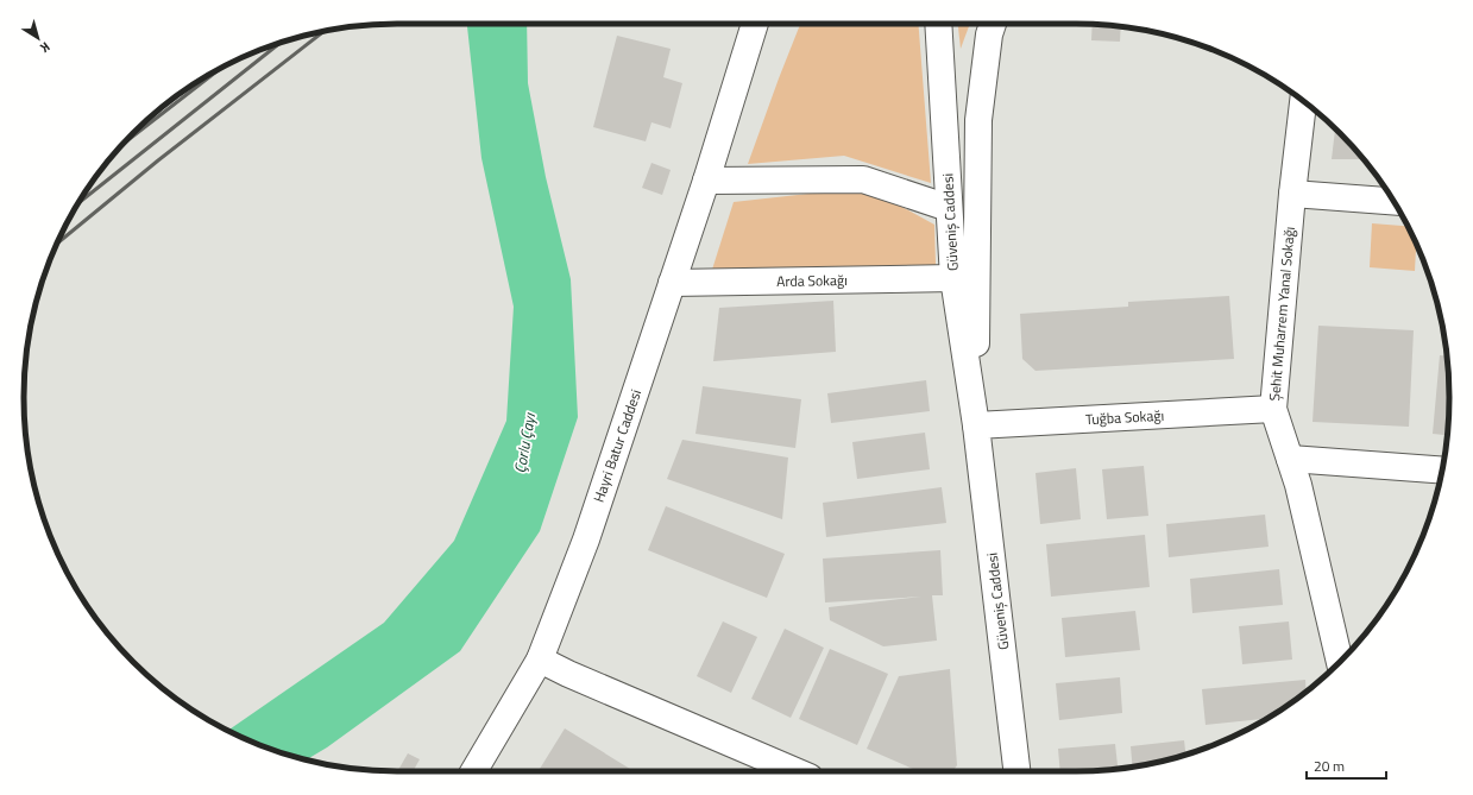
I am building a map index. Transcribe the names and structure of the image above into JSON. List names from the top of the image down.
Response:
{
  "streets": {
    "street": [
      "Güveniş Caddesi",
      "Arda Sokağı",
      "Şehit Muharrem Yanal Sokağı",
      "Tuğba Sokağı",
      "Hayri Batur Caddesi"
    ]
  },
  "crossings": [
    ["Güveniş Caddesi", "Arda Sokağı"],
    ["Güveniş Caddesi", "Tuğba Sokağı"],
    ["Arda Sokağı", "Hayri Batur Caddesi"],
    ["Şehit Muharrem Yanal Sokağı", "Tuğba Sokağı"]
  ],
  "water": ["Çorlu Çayı"],
  "scale_bar": "20 m",
  "north": "bottom right"
}
